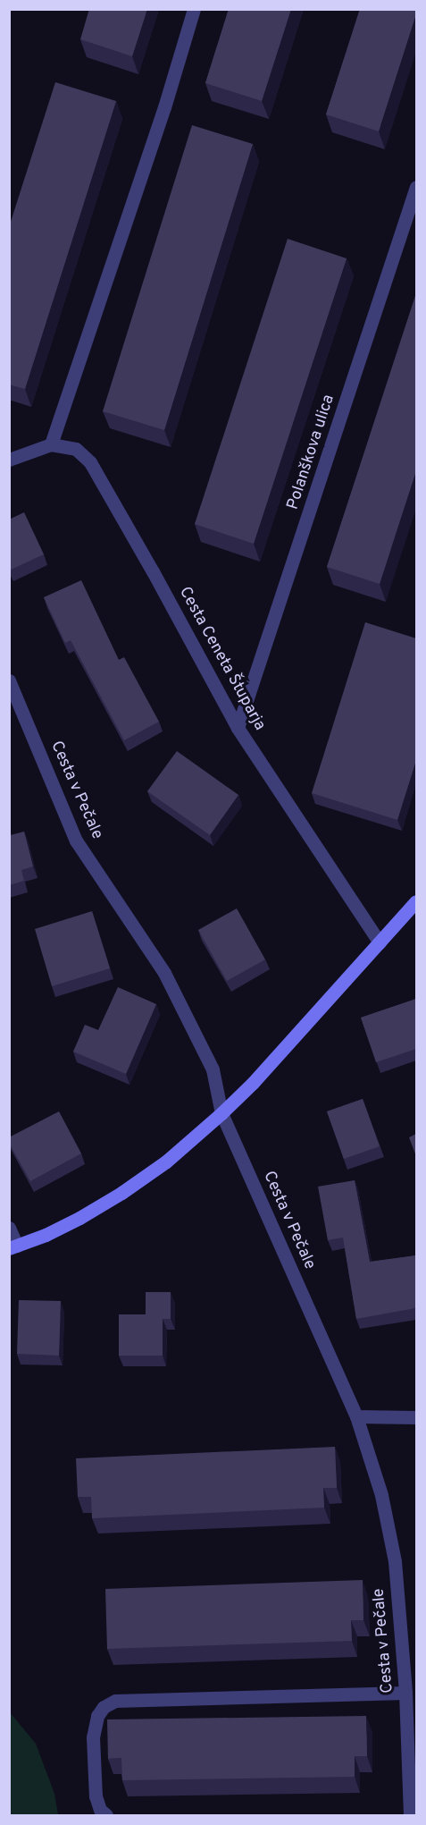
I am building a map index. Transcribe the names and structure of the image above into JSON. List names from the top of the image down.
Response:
{
  "streets": {
    "street": ["Polanškova ulica", "Cesta Ceneta Štuparja", "Cesta v Pečale"]
  },
  "crossings": [
    ["Polanškova ulica", "Cesta Ceneta Štuparja"]
  ]
}
